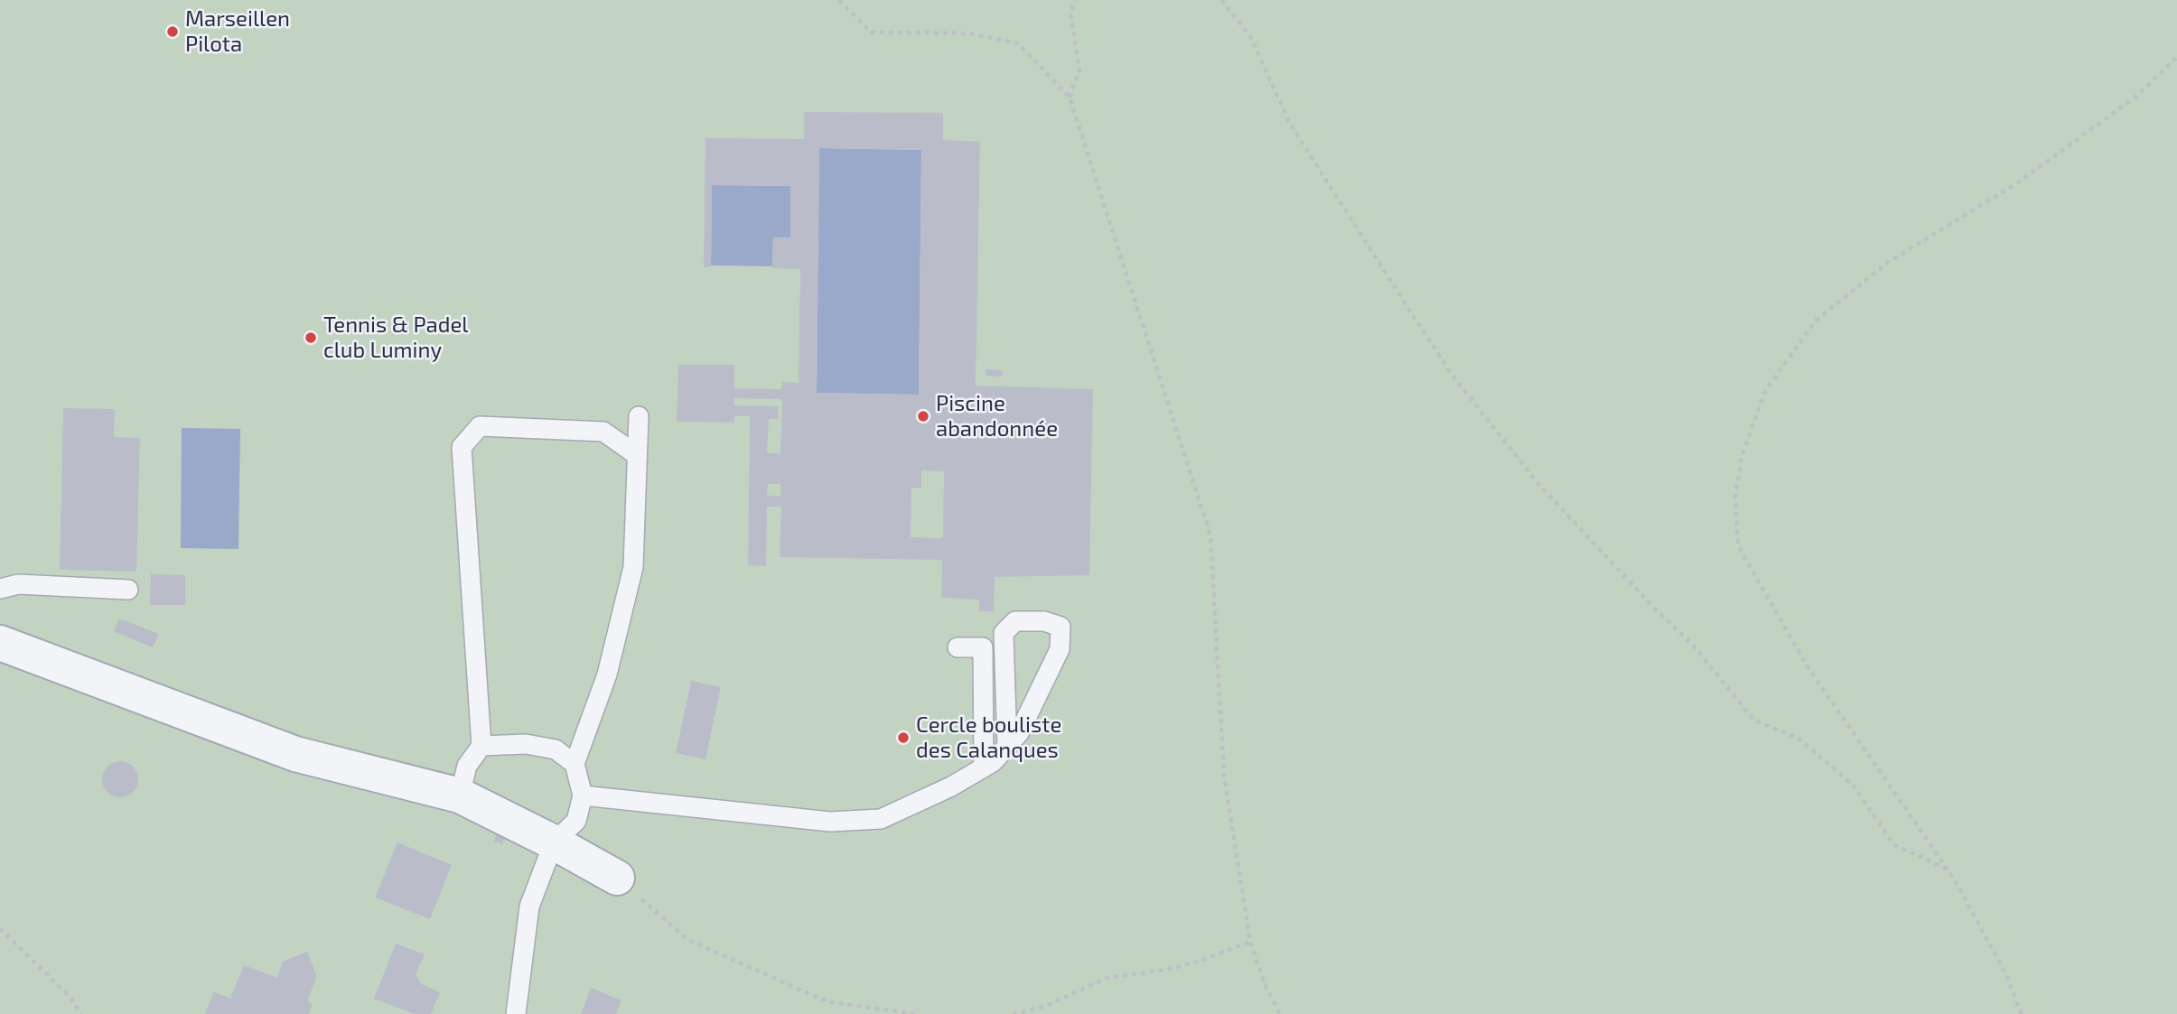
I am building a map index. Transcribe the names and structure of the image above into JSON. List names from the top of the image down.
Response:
{
  "places": [
    "Marseillen Pilota",
    "Tennis & Padel club Luminy",
    "Piscine abandonnée",
    "Cercle bouliste des Calanques"
  ]
}
